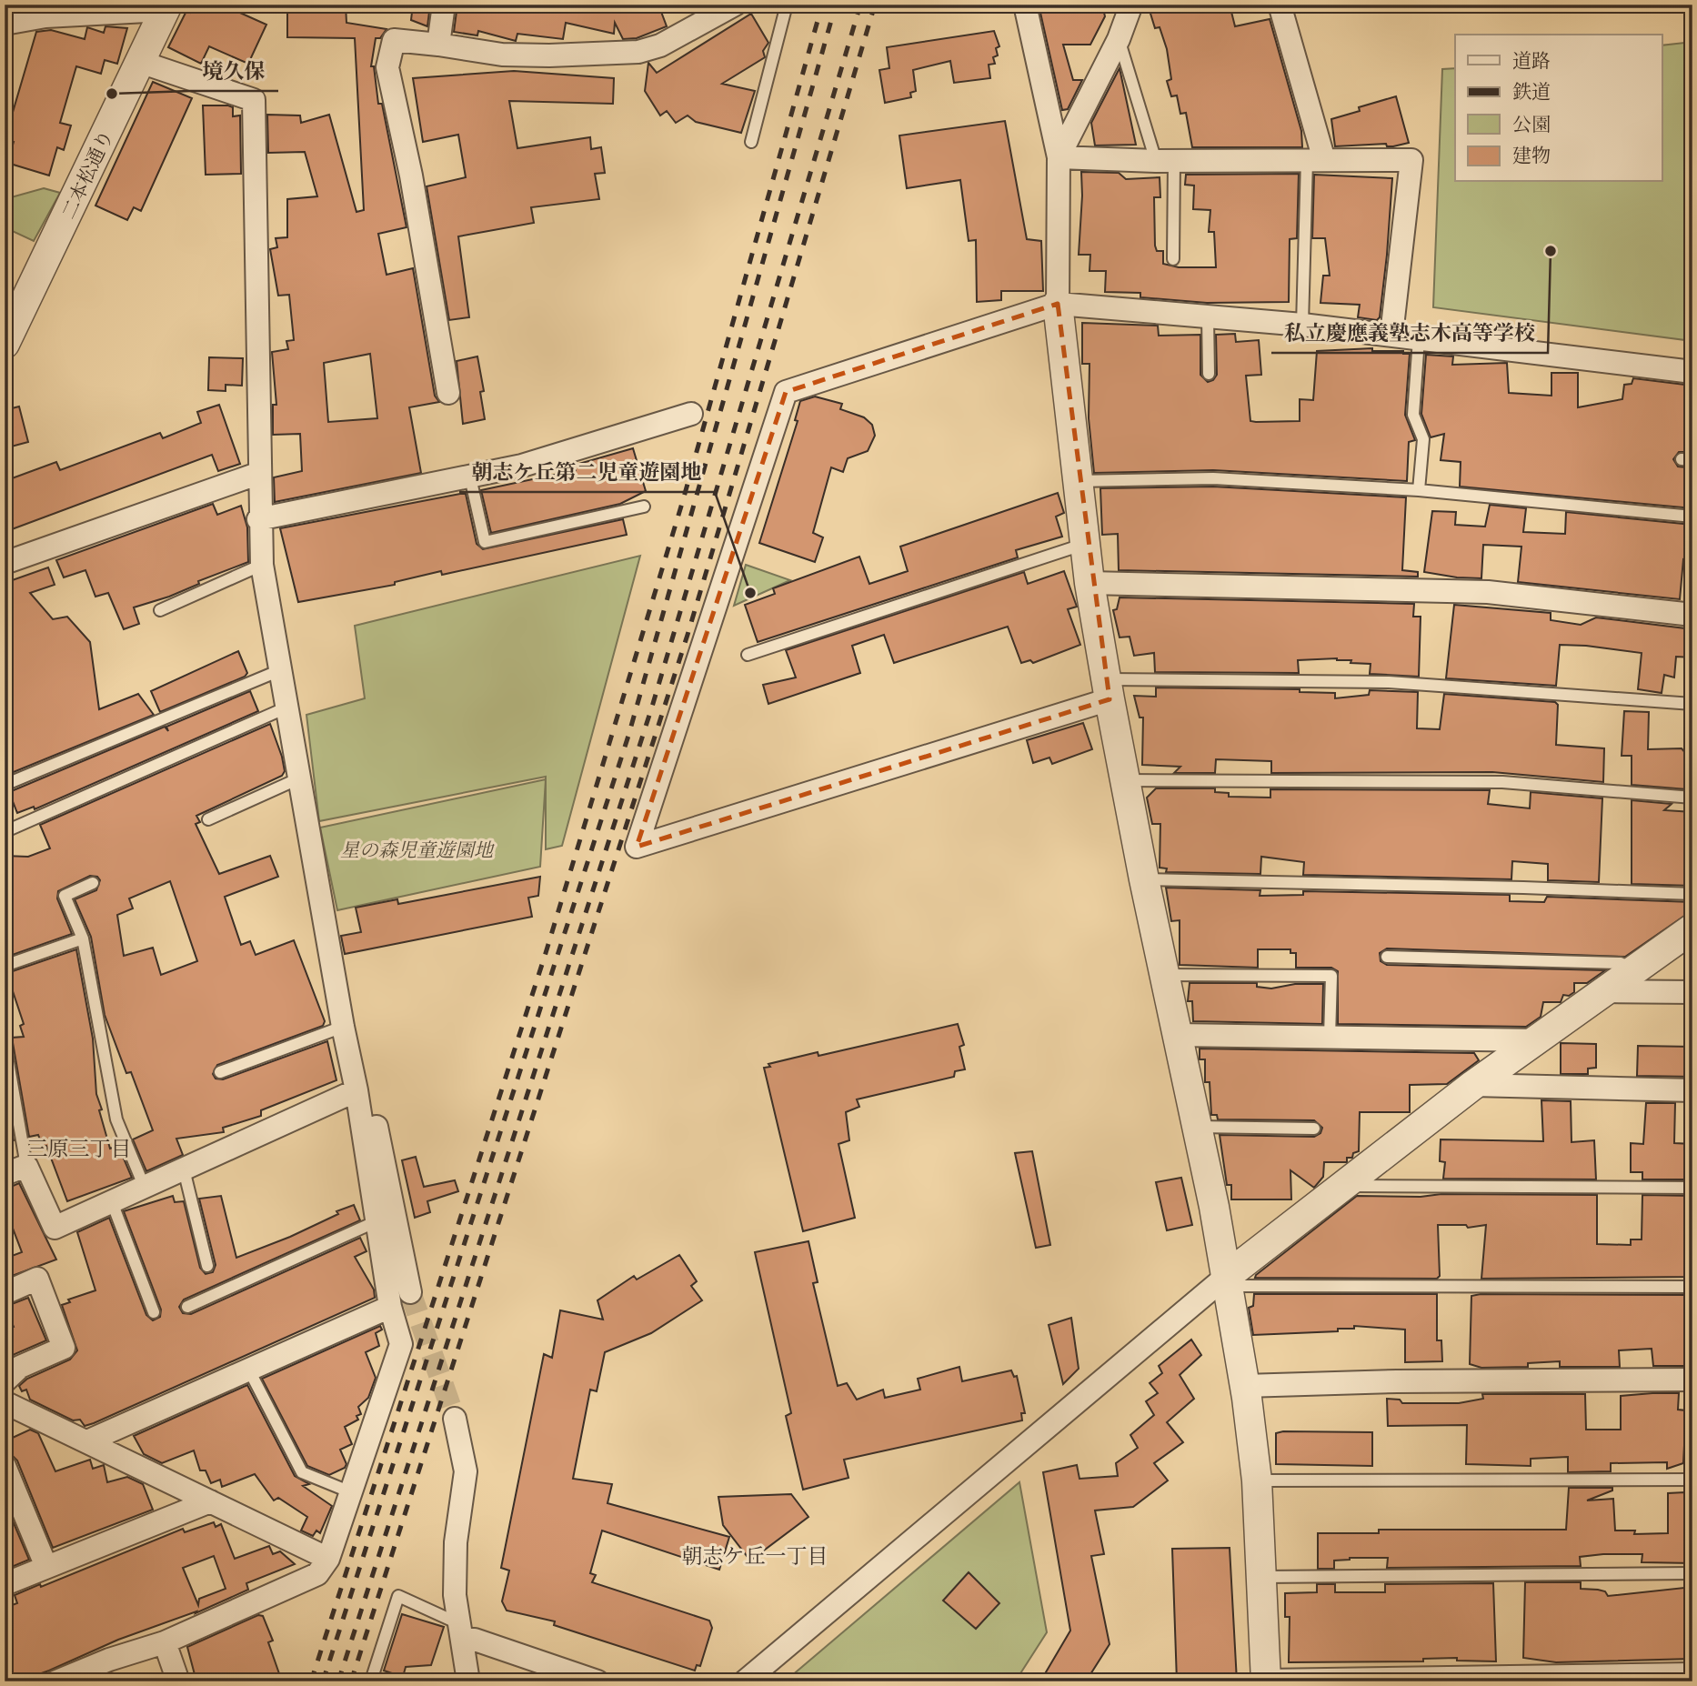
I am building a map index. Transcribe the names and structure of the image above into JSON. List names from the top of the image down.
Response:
{
  "streets": {
    "street": ["二本松通り"]
  },
  "districts": ["三原三丁目", "朝志ケ丘一丁目"],
  "parks": ["星の森児童遊園地"],
  "places": ["境久保", "私立慶應義塾志木高等学校", "朝志ケ丘第二児童遊園地"],
  "legend": [
    "道路",
    "鉄道",
    "公園",
    "建物"
  ]
}
